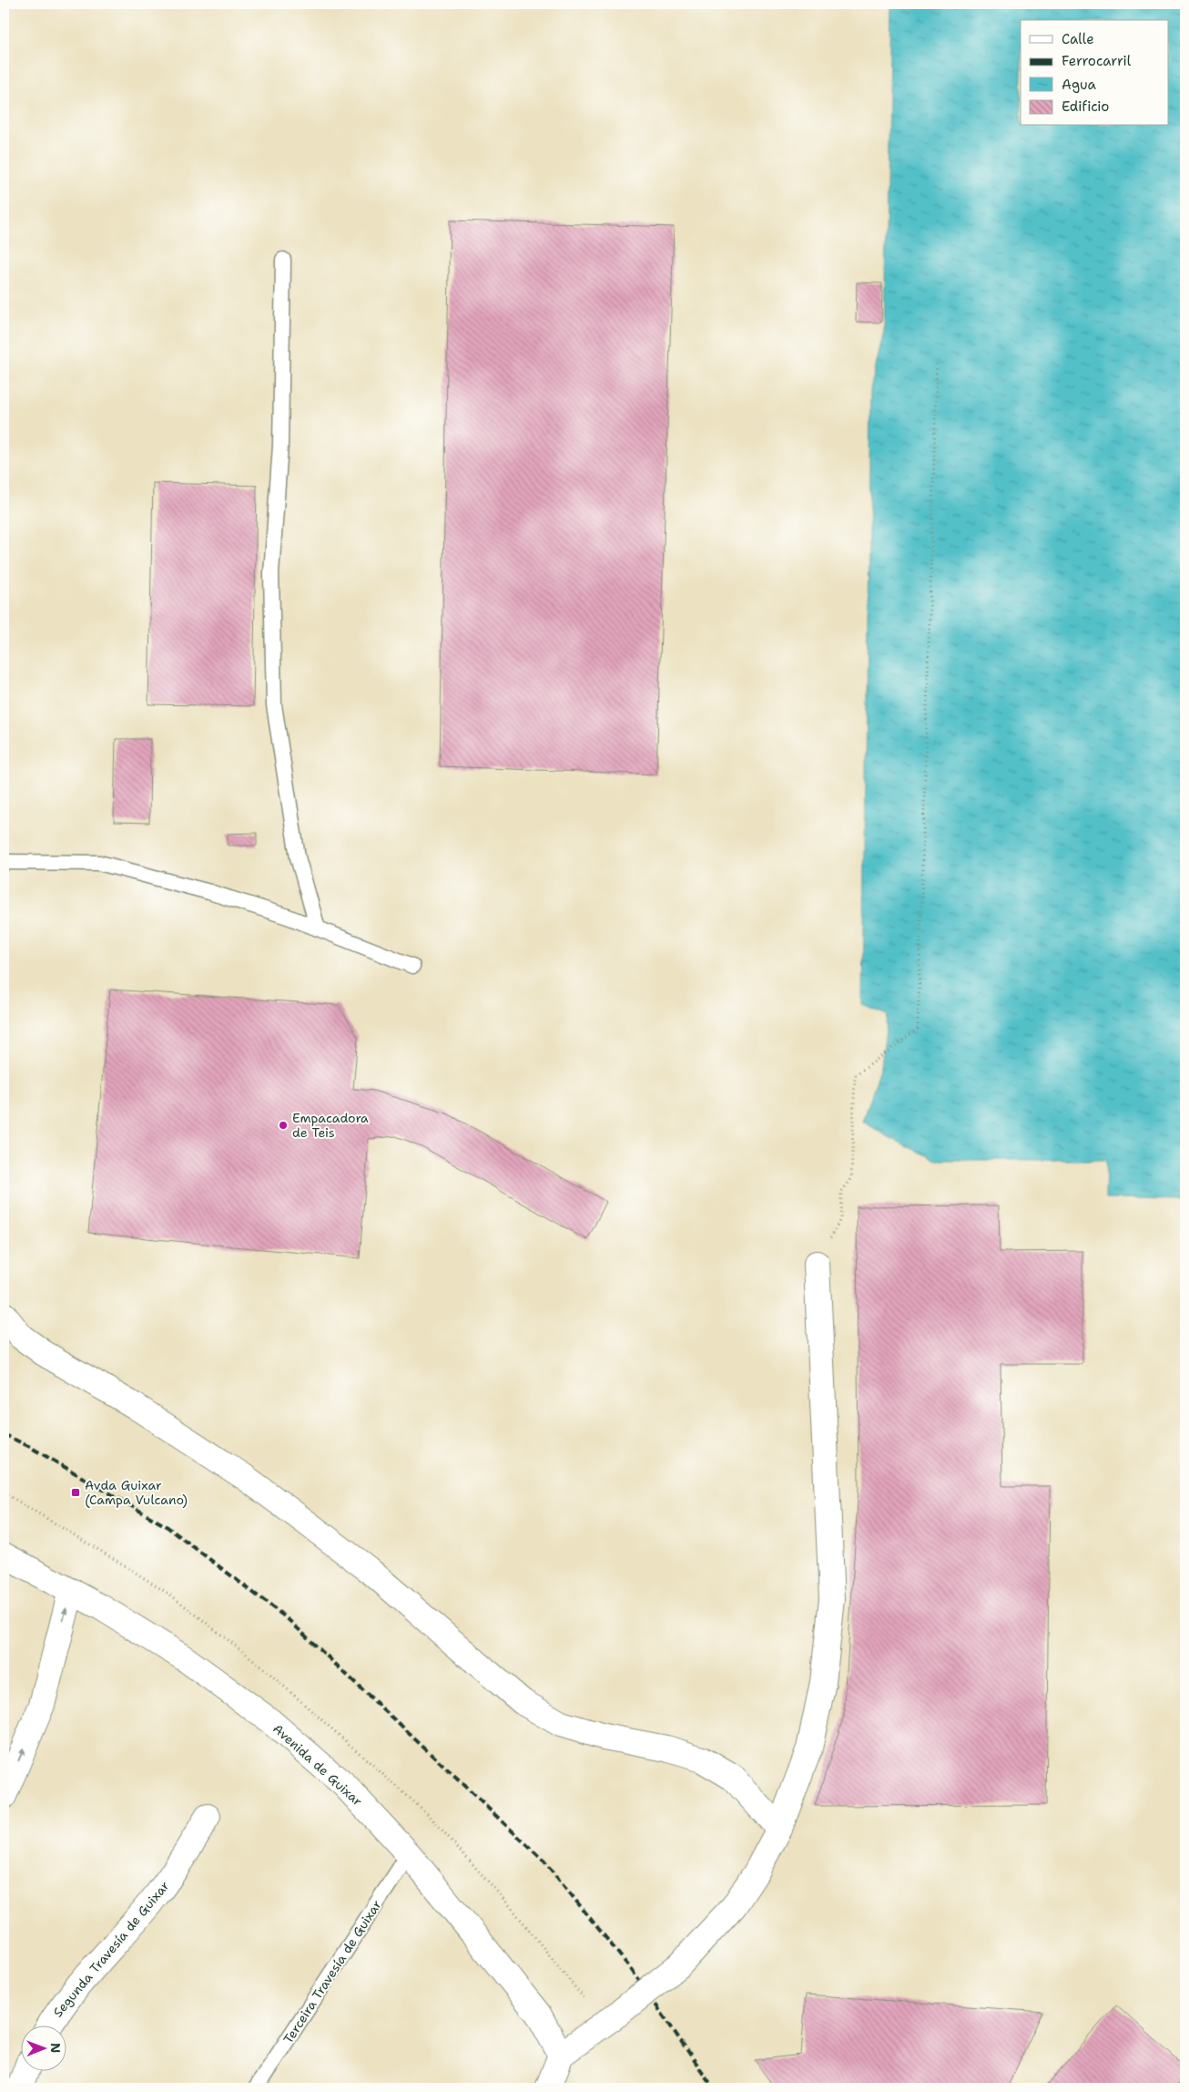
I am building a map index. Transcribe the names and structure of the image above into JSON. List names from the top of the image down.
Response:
{
  "streets": {
    "street": ["Avenida de Guixar", "Segunda Travesía de Guixar"],
    "lane": ["Terceira Travesía de Guixar"]
  },
  "crossings": [
    ["Avenida de Guixar", "Terceira Travesía de Guixar"]
  ],
  "places": {
    "other": ["Empacadora de Teis"],
    "transit": ["Avda Guixar (Campa Vulcano)"]
  },
  "legend": [
    "Calle",
    "Ferrocarril",
    "Agua",
    "Edificio"
  ],
  "north": "right"
}
